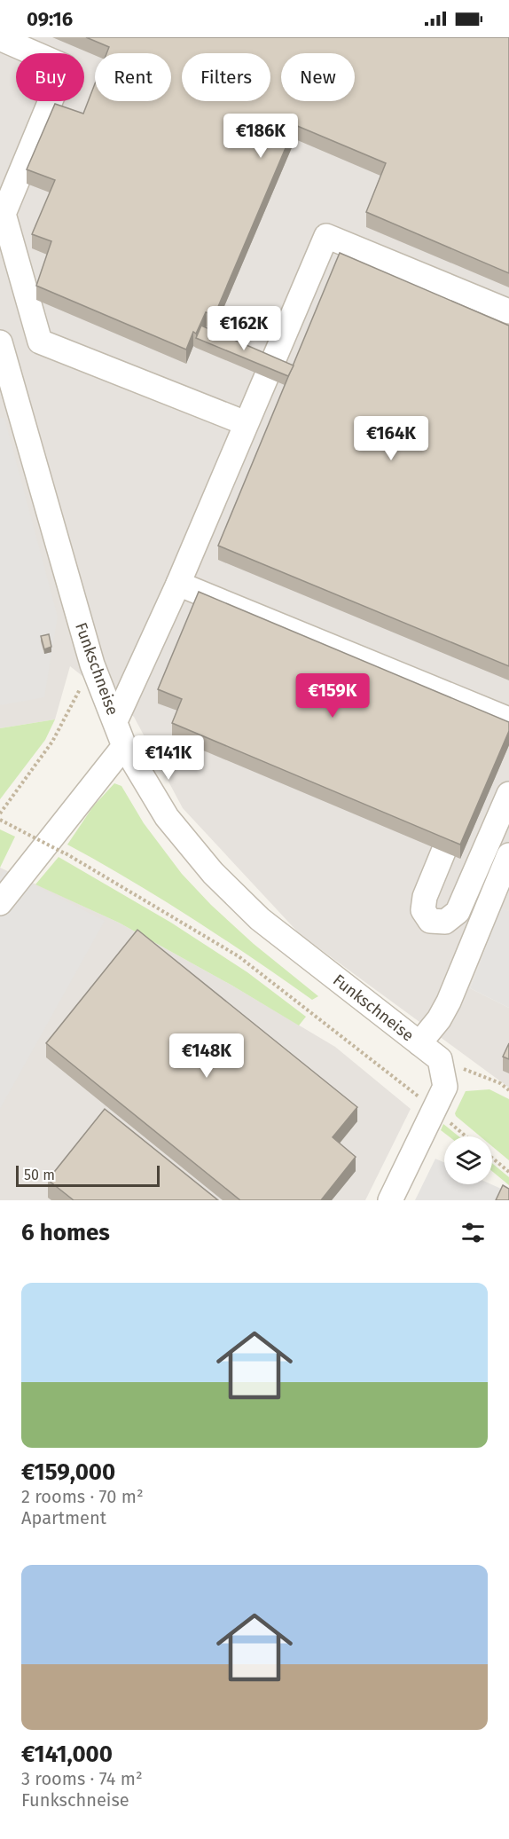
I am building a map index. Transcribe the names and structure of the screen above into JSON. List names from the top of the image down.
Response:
{
  "streets": {
    "street": ["Funkschneise"]
  },
  "scale_bar": "50 m",
  "page": {
    "status": "09:16",
    "chip": [
      "Buy",
      "Rent",
      "Filters",
      "New"
    ],
    "price": [
      "€186K",
      "€162K",
      "€164K",
      "€159K",
      "€141K",
      "€148K"
    ],
    "scale": "50 m",
    "heading": "6 homes",
    "list": [
      {
        "name": "€159,000",
        "note": "2 rooms · 70 m² · Apartment"
      },
      {
        "name": "€141,000",
        "note": "3 rooms · 74 m² · Funkschneise"
      }
    ]
  }
}
